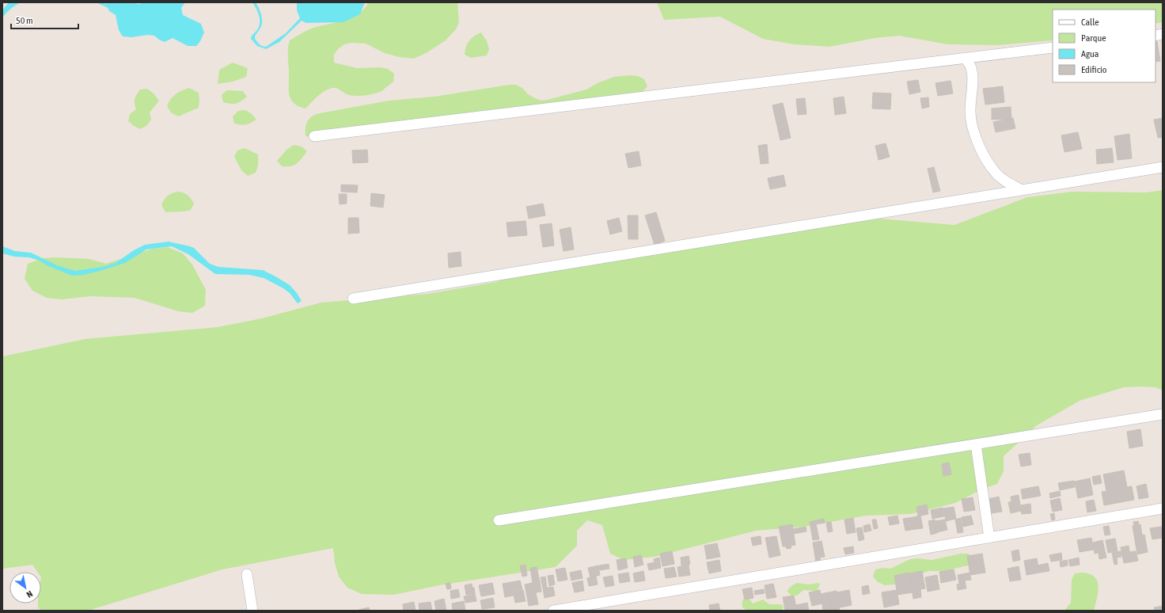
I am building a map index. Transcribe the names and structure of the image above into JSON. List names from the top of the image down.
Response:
{
  "legend": [
    "Calle",
    "Parque",
    "Agua",
    "Edificio"
  ],
  "scale_bar": "50 m",
  "north": "bottom right"
}
